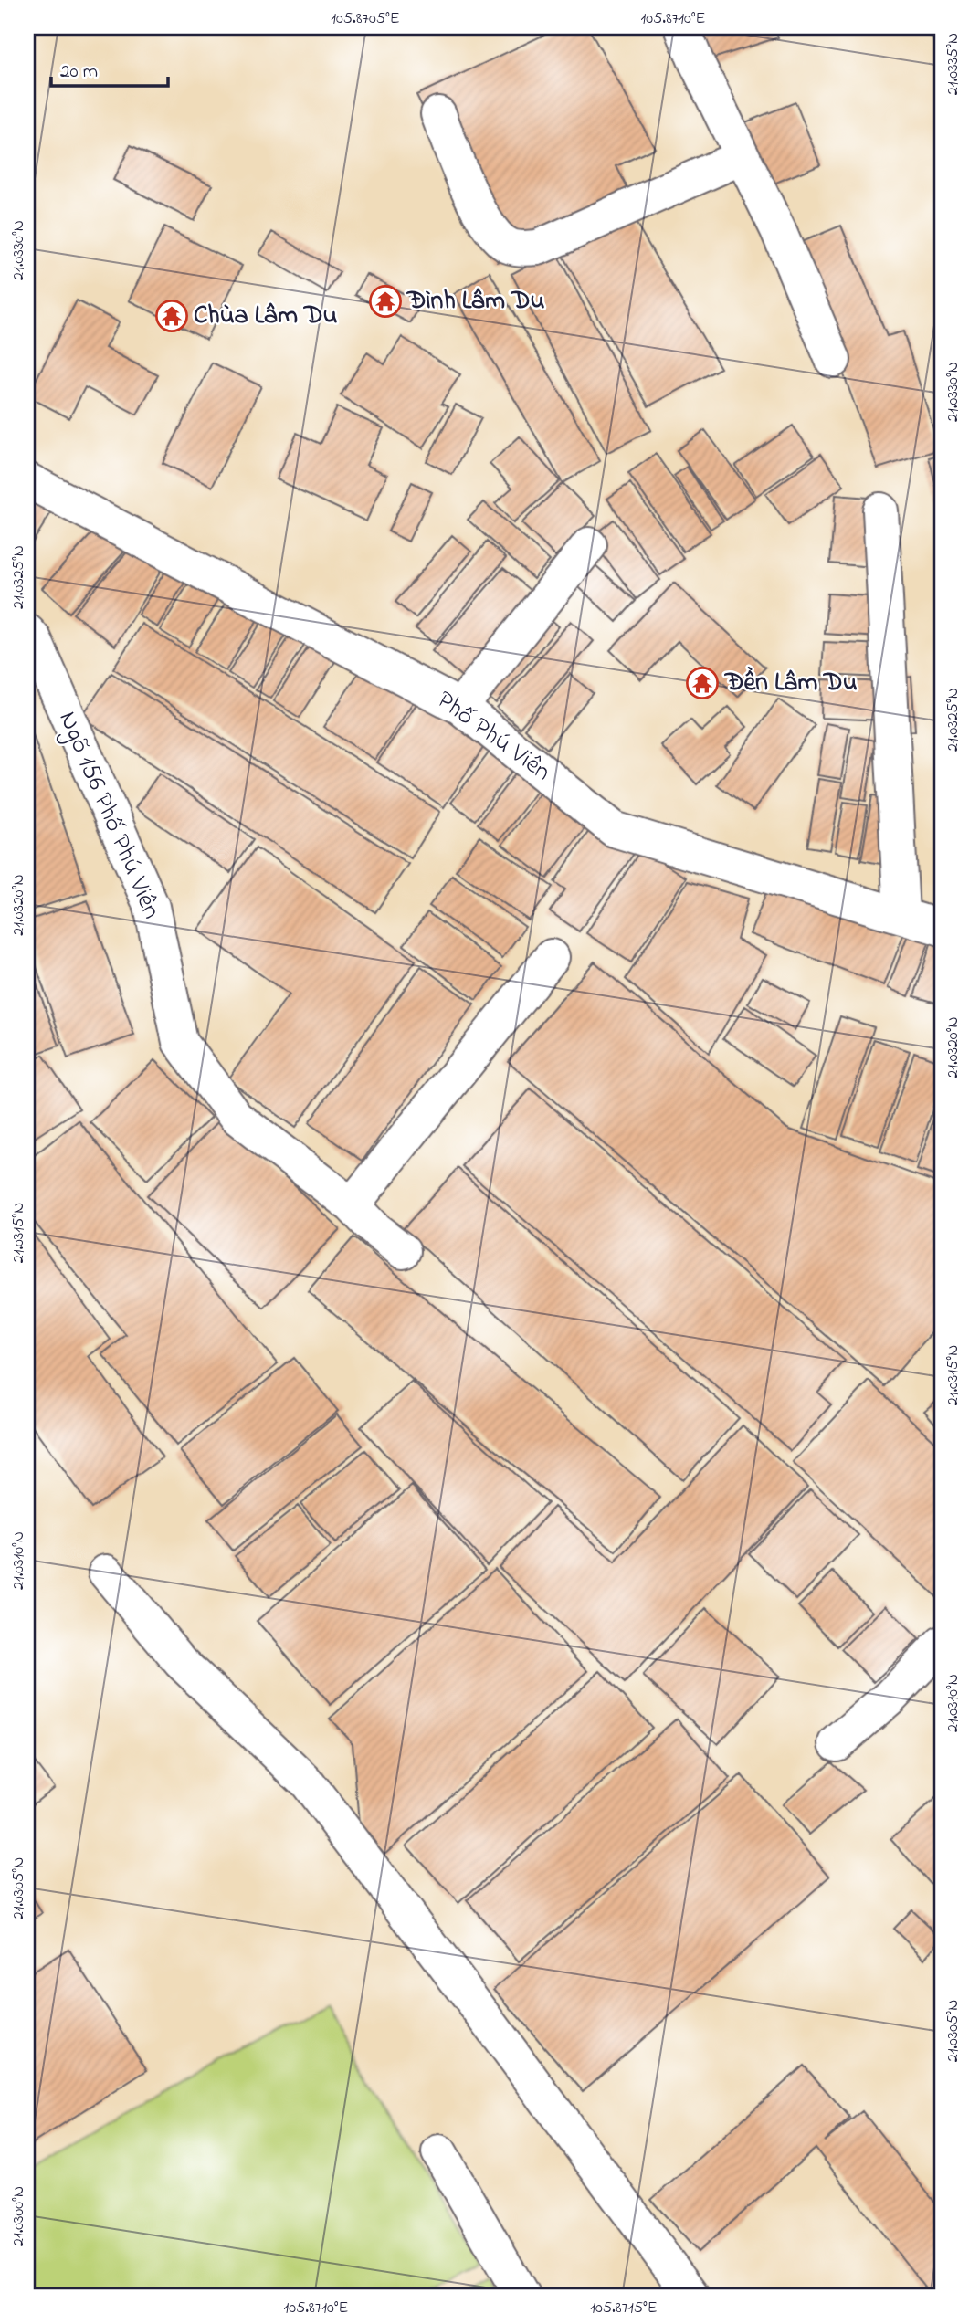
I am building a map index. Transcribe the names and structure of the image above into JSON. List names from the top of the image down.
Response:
{
  "streets": {
    "street": ["Phố Phú Viên", "Ngõ 156 Phố Phú Viên"]
  },
  "places": {
    "temple": ["Đình Lâm Du", "Chùa Lâm Du", "Đền Lâm Du"]
  },
  "scale_bar": "20 m",
  "coordinates": [
    "105.8705°E",
    "105.8710°E",
    "21.0335°N",
    "21.0330°N",
    "21.0325°N",
    "21.0320°N",
    "21.0315°N",
    "21.0310°N",
    "21.0305°N",
    "21.0300°N",
    "105.8715°E"
  ]
}
